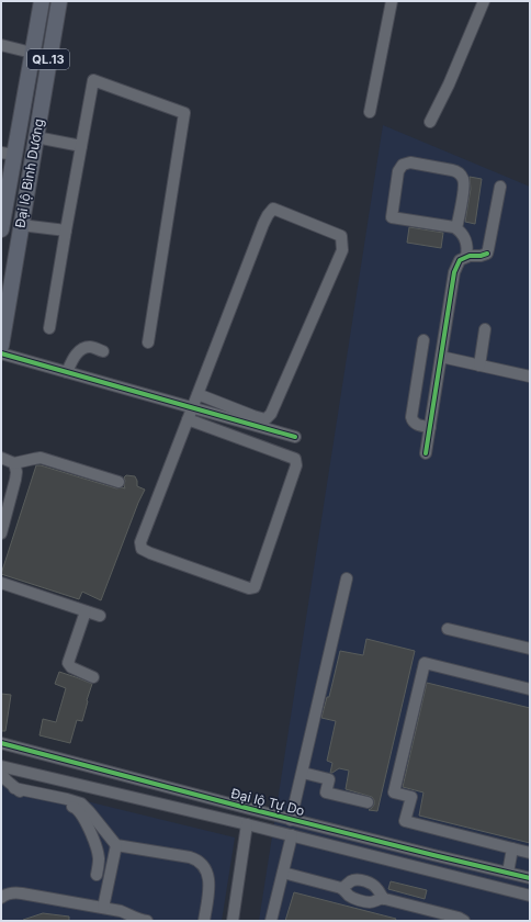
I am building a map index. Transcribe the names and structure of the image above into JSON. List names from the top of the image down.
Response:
{
  "streets": {
    "highway": ["QL.13", "Đại lộ Bình Dương"],
    "street": ["Đại lộ Tự Do"]
  }
}
